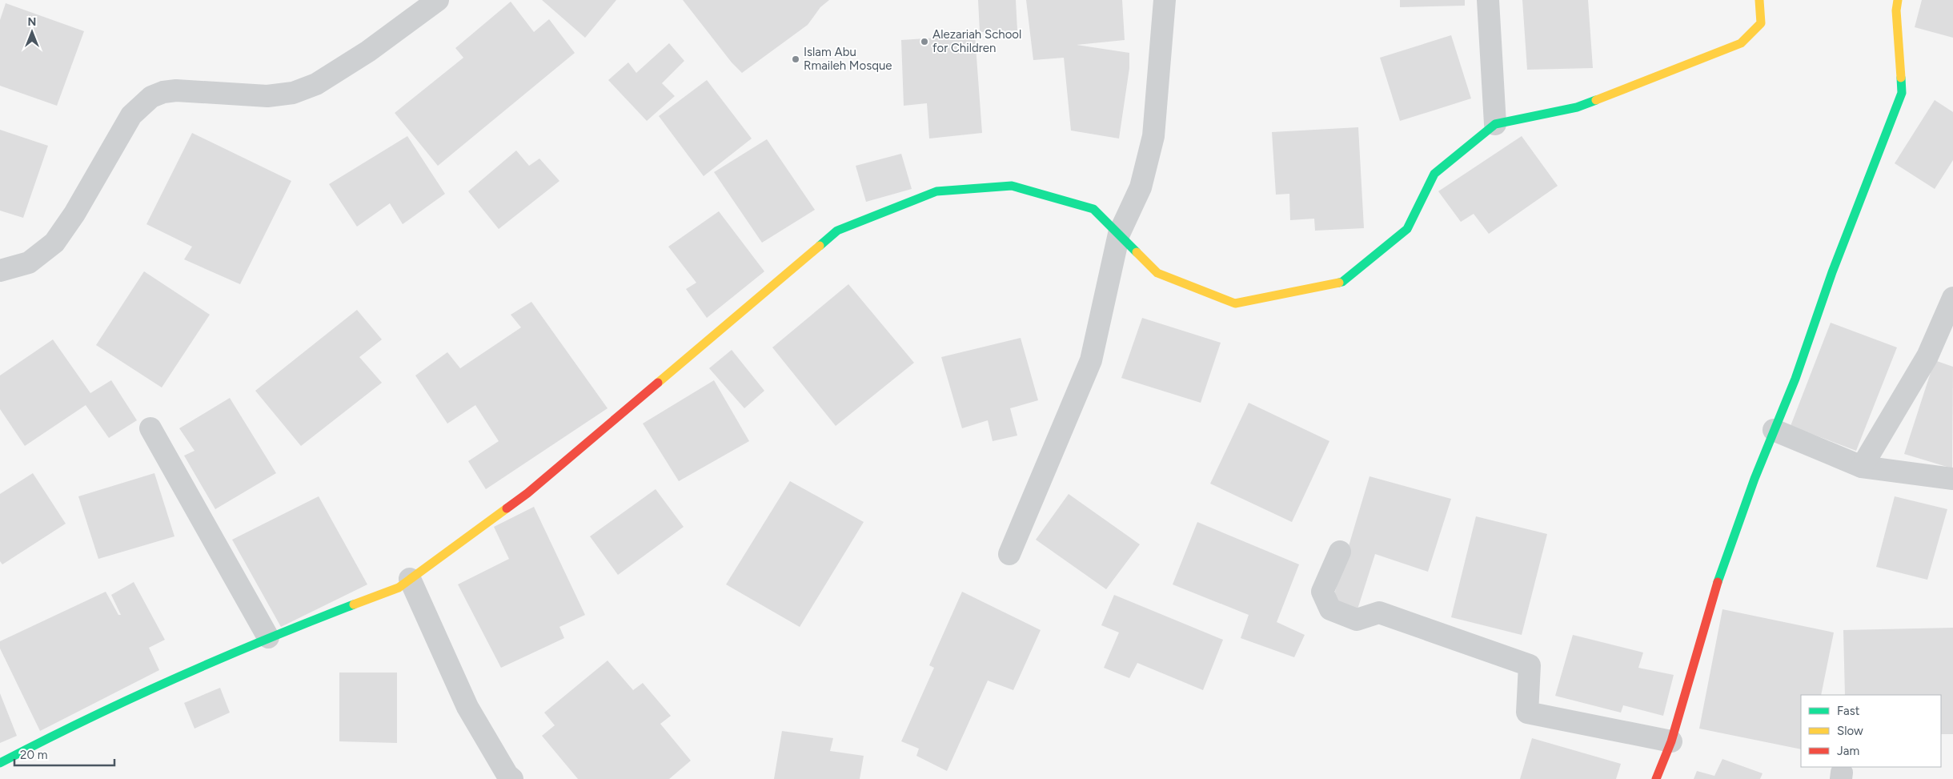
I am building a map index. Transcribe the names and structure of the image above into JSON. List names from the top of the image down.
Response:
{
  "places": ["Alezariah School for Children", "Islam Abu Rmaileh Mosque"],
  "legend": ["Fast", "Slow", "Jam"],
  "scale_bar": "20 m",
  "north": "top"
}
